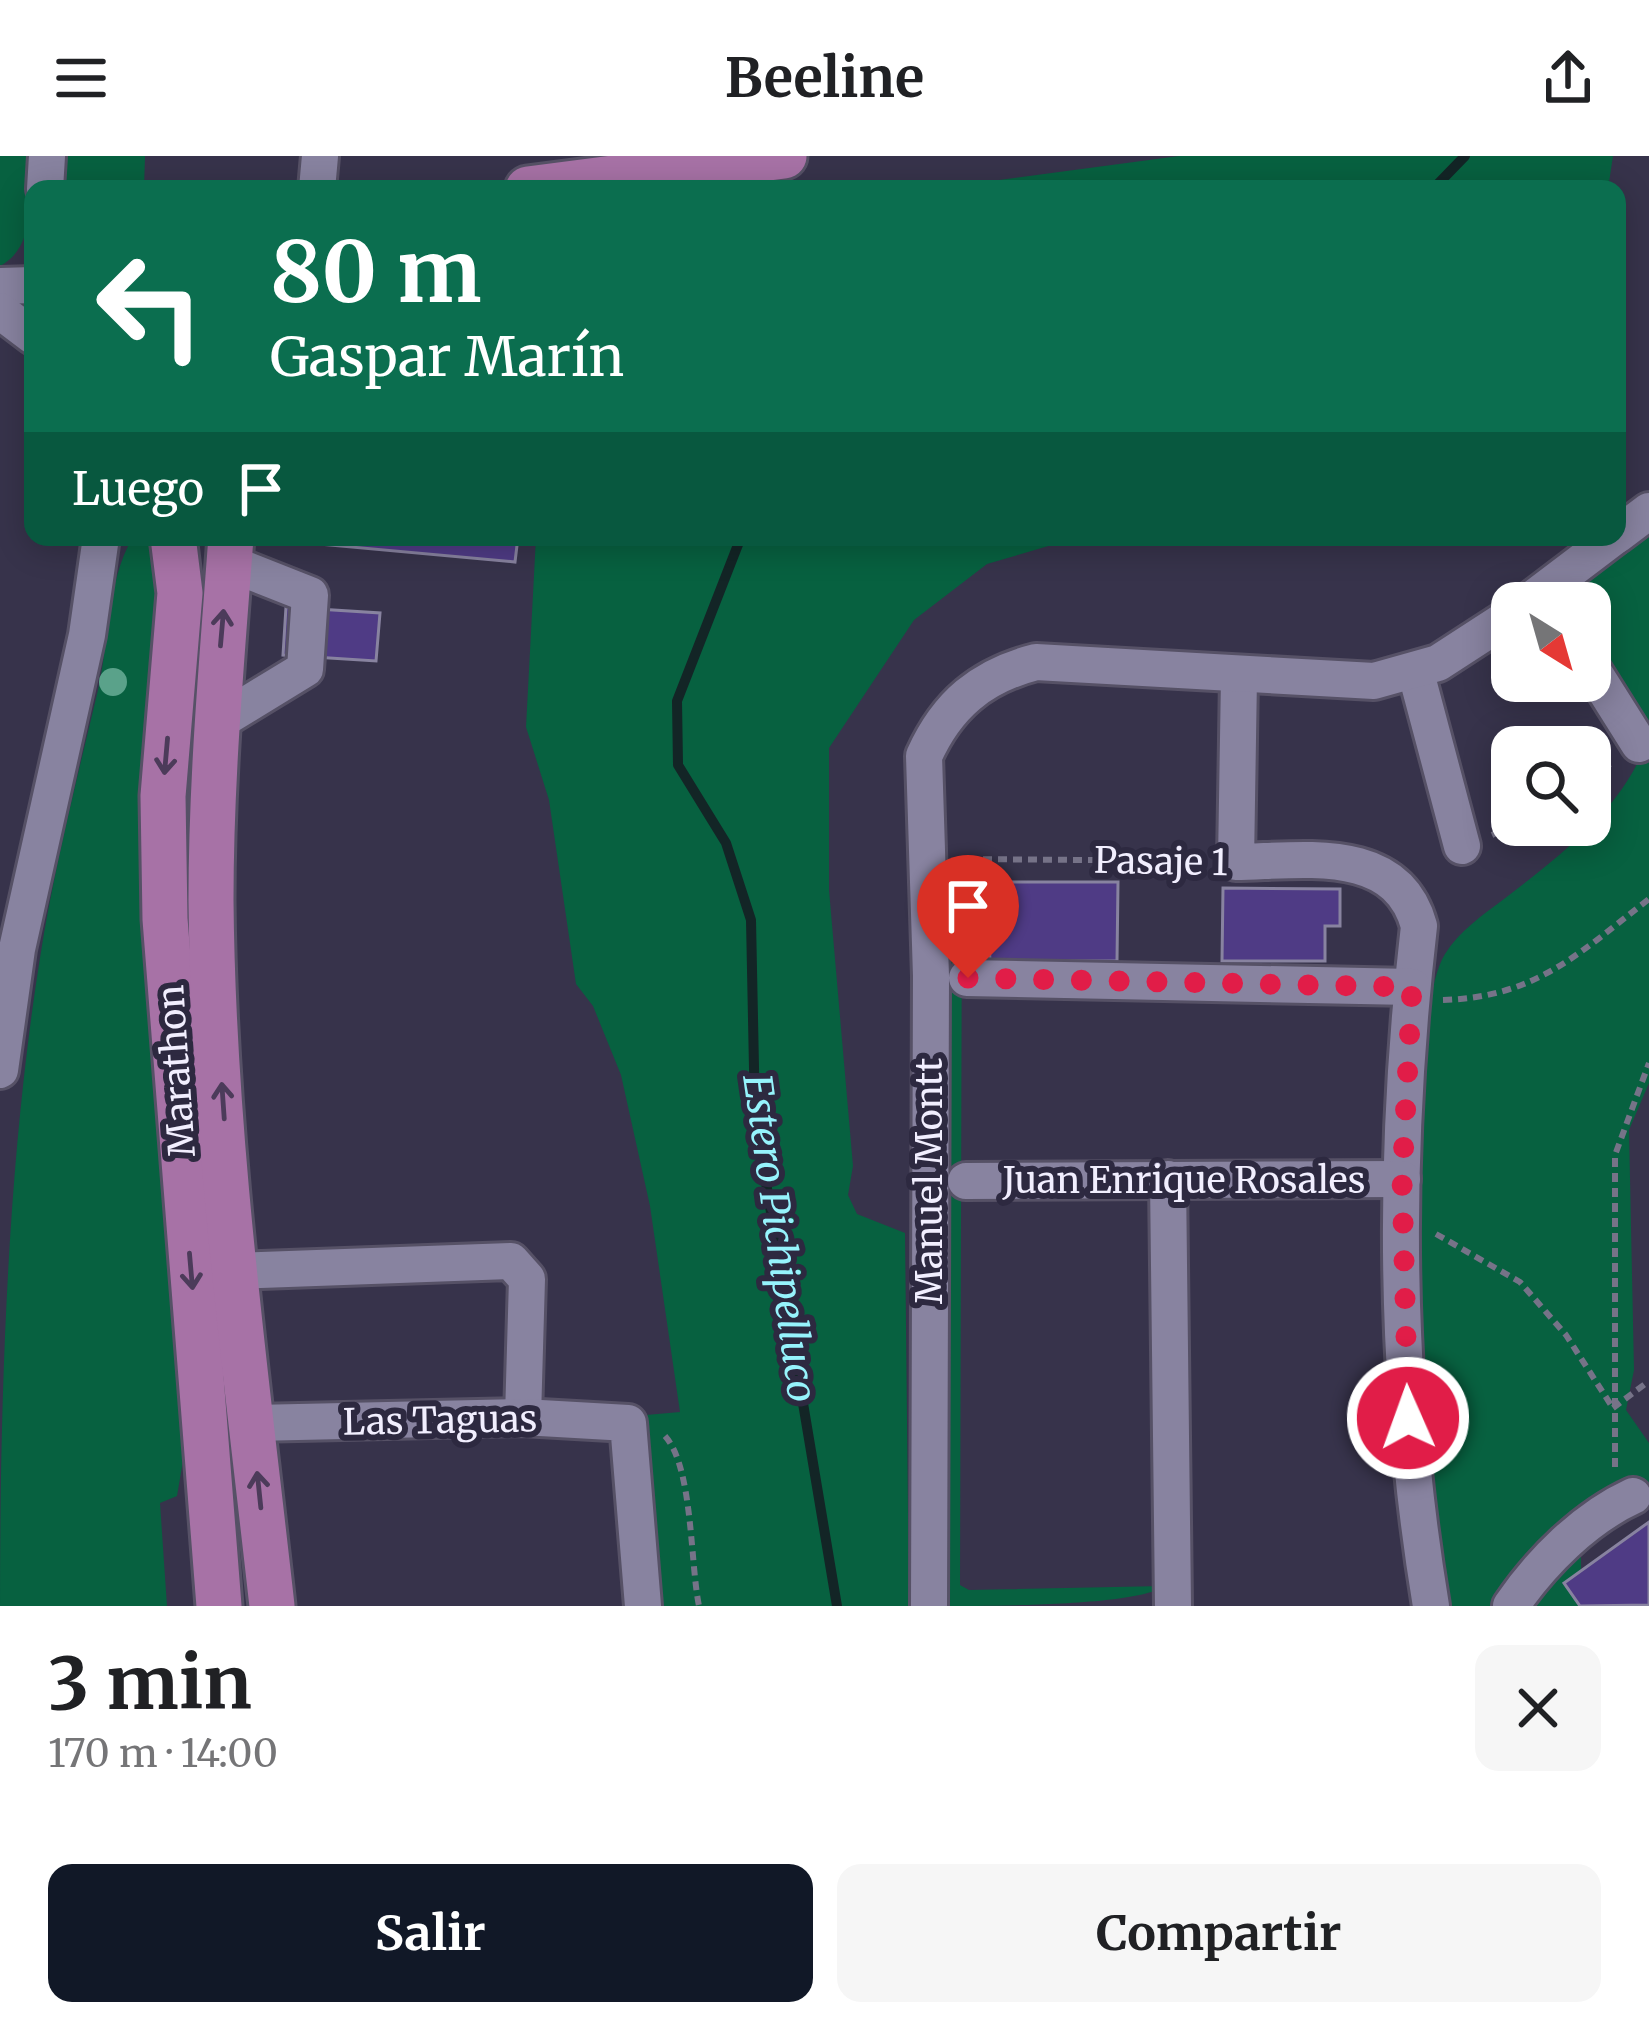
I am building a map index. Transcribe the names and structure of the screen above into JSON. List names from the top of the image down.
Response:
{
  "streets": {
    "main road": ["Marathon"],
    "street": [
      "Pasaje 1",
      "Juan Enrique Rosales",
      "Manuel Montt",
      "Las Taguas"
    ]
  },
  "crossings": [
    ["Marathon", "Las Taguas"]
  ],
  "water": ["Estero Pichipelluco"],
  "north": "bottom right",
  "page": {
    "header": "Beeline",
    "turn": ["80 m", "Gaspar Marín"],
    "then": "Luego",
    "heading": ["3 min", "170 m · 14:00"],
    "buttons": ["Salir", "Compartir"]
  }
}
